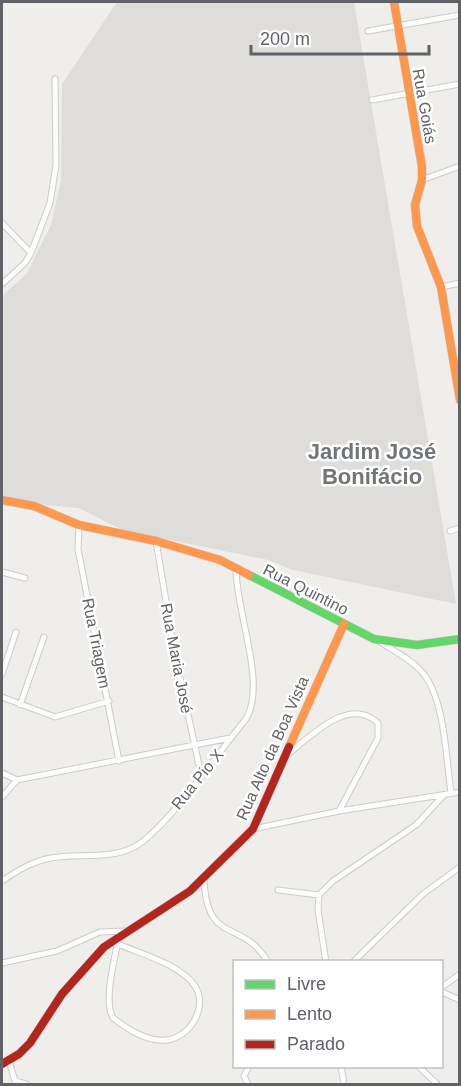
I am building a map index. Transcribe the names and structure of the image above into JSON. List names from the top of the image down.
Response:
{
  "streets": {
    "street": [
      "Rua Goiás",
      "Rua Quintino",
      "Rua Triagem",
      "Rua Maria José",
      "Rua Alto da Boa Vista",
      "Rua Pio X"
    ]
  },
  "crossings": [
    ["Rua Quintino", "Rua Triagem"],
    ["Rua Quintino", "Rua Maria José"],
    ["Rua Quintino", "Rua Alto da Boa Vista"],
    ["Rua Quintino", "Rua Pio X"],
    ["Rua Maria José", "Rua Pio X"]
  ],
  "districts": ["Jardim José Bonifácio"],
  "legend": ["Livre", "Lento", "Parado"],
  "scale_bar": "200 m"
}
